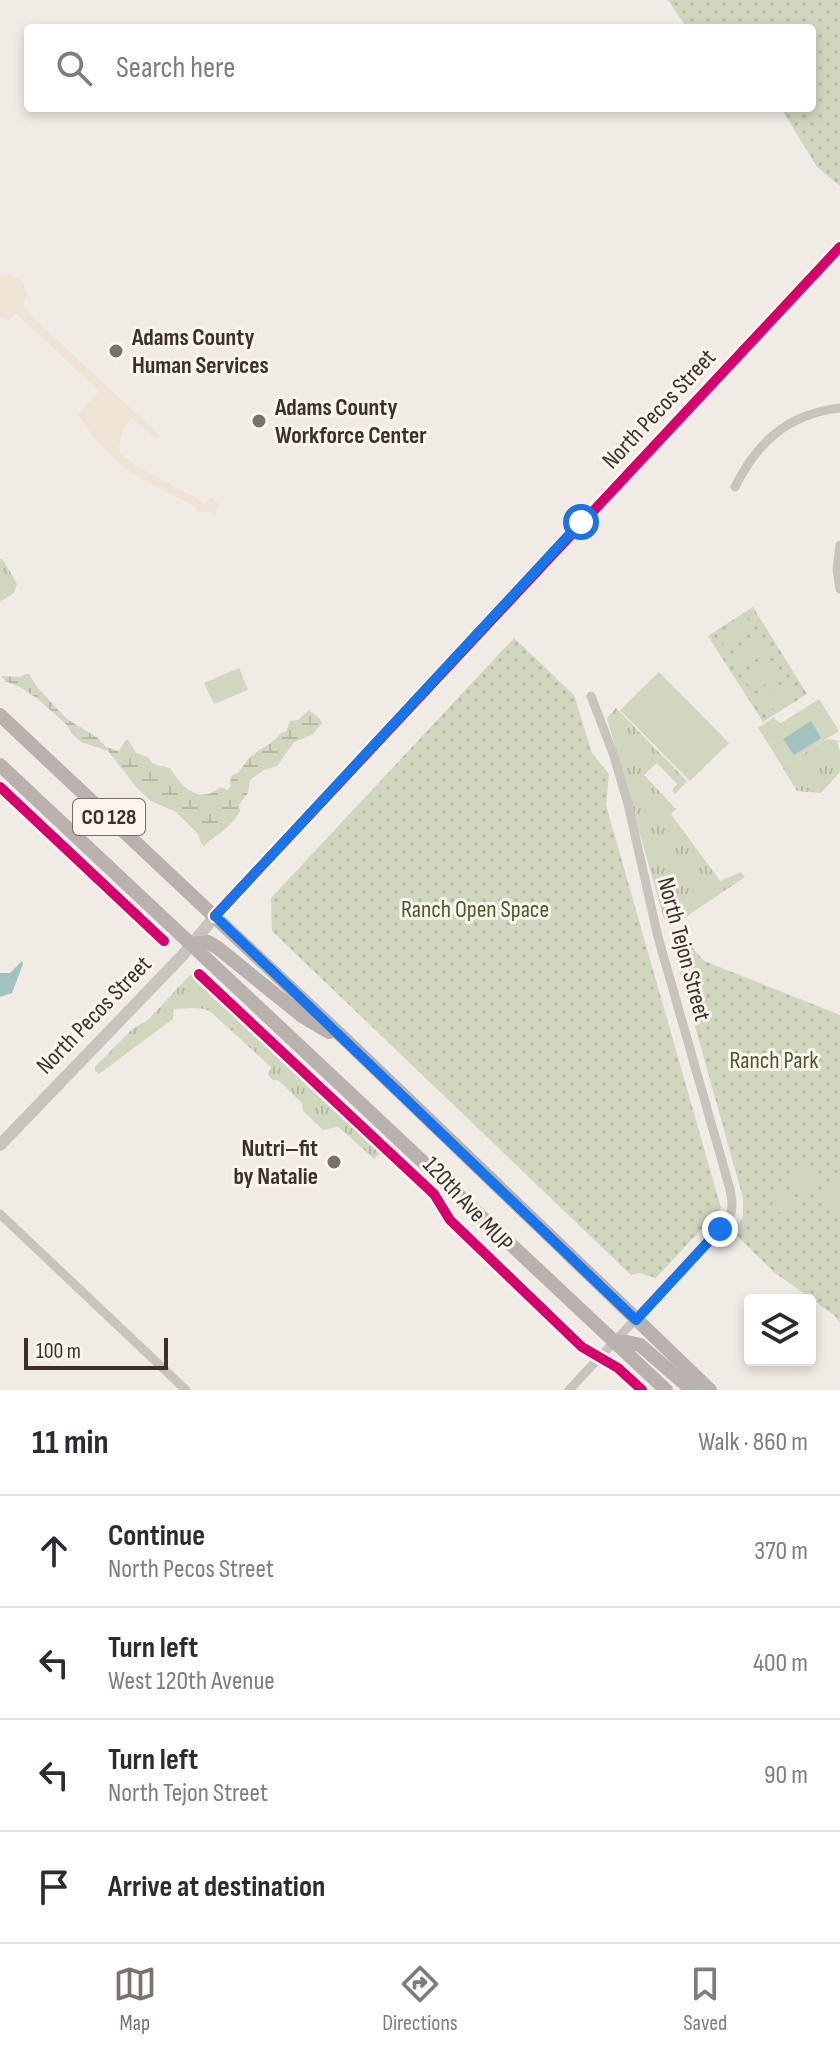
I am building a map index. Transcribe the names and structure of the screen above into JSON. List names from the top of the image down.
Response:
{
  "streets": {
    "main road": ["CO 128"],
    "street": ["North Pecos Street", "North Tejon Street"],
    "cycle path": ["120th Ave MUP"]
  },
  "crossings": [
    ["North Pecos Street", "CO 128"],
    ["CO 128", "North Tejon Street"]
  ],
  "parks": ["Ranch Open Space", "Ranch Park"],
  "places": ["Adams County Human Services", "Adams County Workforce Center", "Nutri–fit by Natalie"],
  "scale_bar": "100 m",
  "page": {
    "search": "Search here",
    "scale": "100 m",
    "heading": ["11 min", "Walk · 860 m"],
    "list": [
      ["Continue", "North Pecos Street", "370 m"],
      ["Turn left", "West 120th Avenue", "400 m"],
      ["Turn left", "North Tejon Street", "90 m"],
      "Arrive at destination"
    ],
    "nav": ["Map", "Directions", "Saved"]
  }
}
